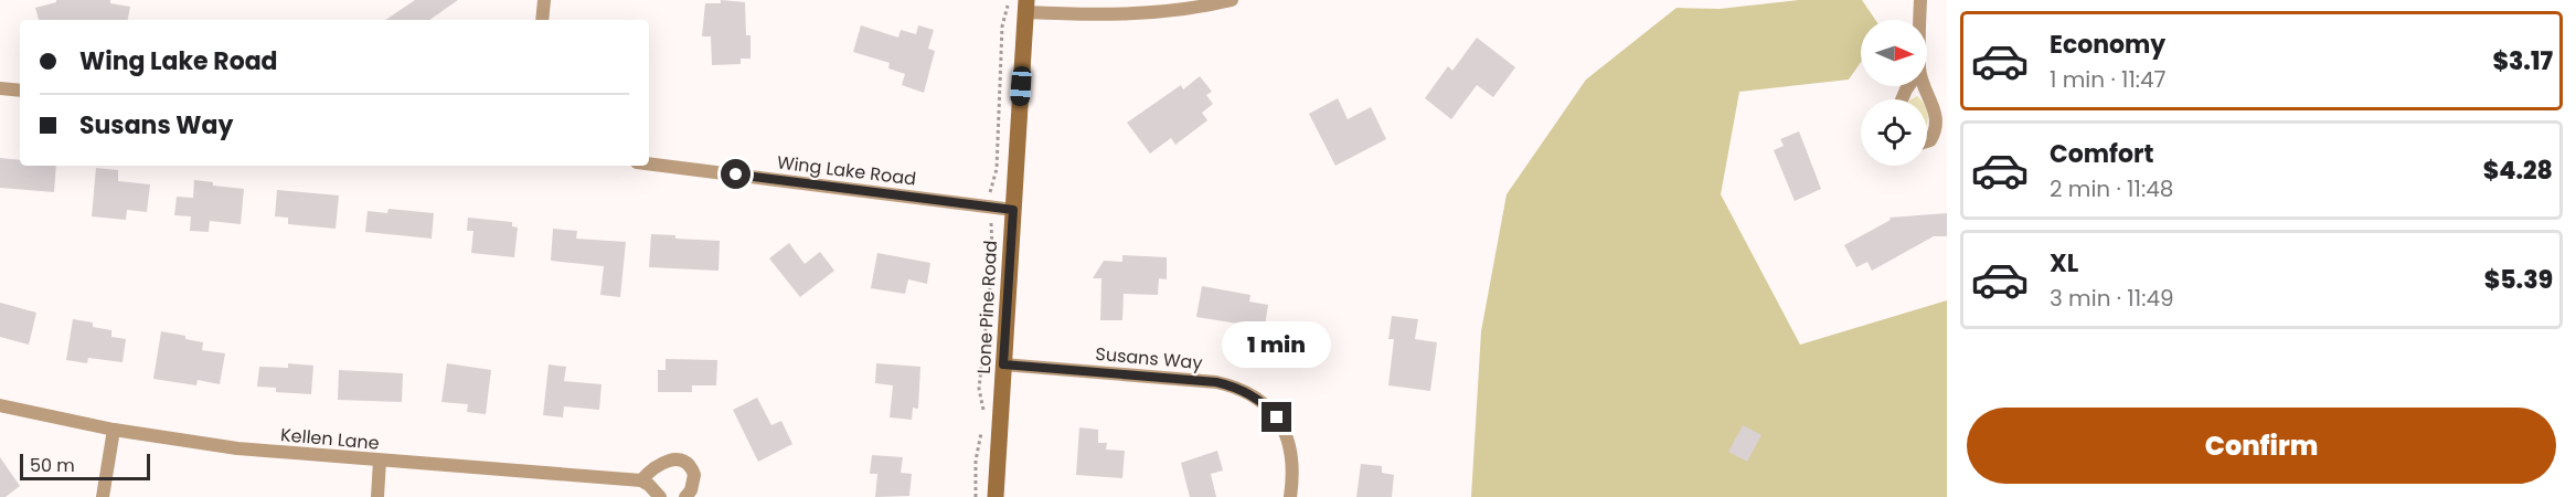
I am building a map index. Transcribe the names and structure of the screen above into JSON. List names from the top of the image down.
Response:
{
  "streets": {
    "street": [
      "Wing Lake Road",
      "Lone Pine Road",
      "Susans Way",
      "Kellen Lane"
    ]
  },
  "crossings": [
    ["Wing Lake Road", "Lone Pine Road"],
    ["Lone Pine Road", "Susans Way"]
  ],
  "scale_bar": "50 m",
  "north": "right",
  "page": {
    "list": [
      {
        "name": "Economy",
        "note": "1 min · 11:47",
        "value": "$3.17"
      },
      {
        "name": "Comfort",
        "note": "2 min · 11:48",
        "value": "$4.28"
      },
      {
        "name": "XL",
        "note": "3 min · 11:49",
        "value": "$5.39"
      }
    ],
    "banner": ["Wing Lake Road", "Susans Way"],
    "bubble": "1 min",
    "buttons": "Confirm",
    "scale": "50 m"
  }
}
